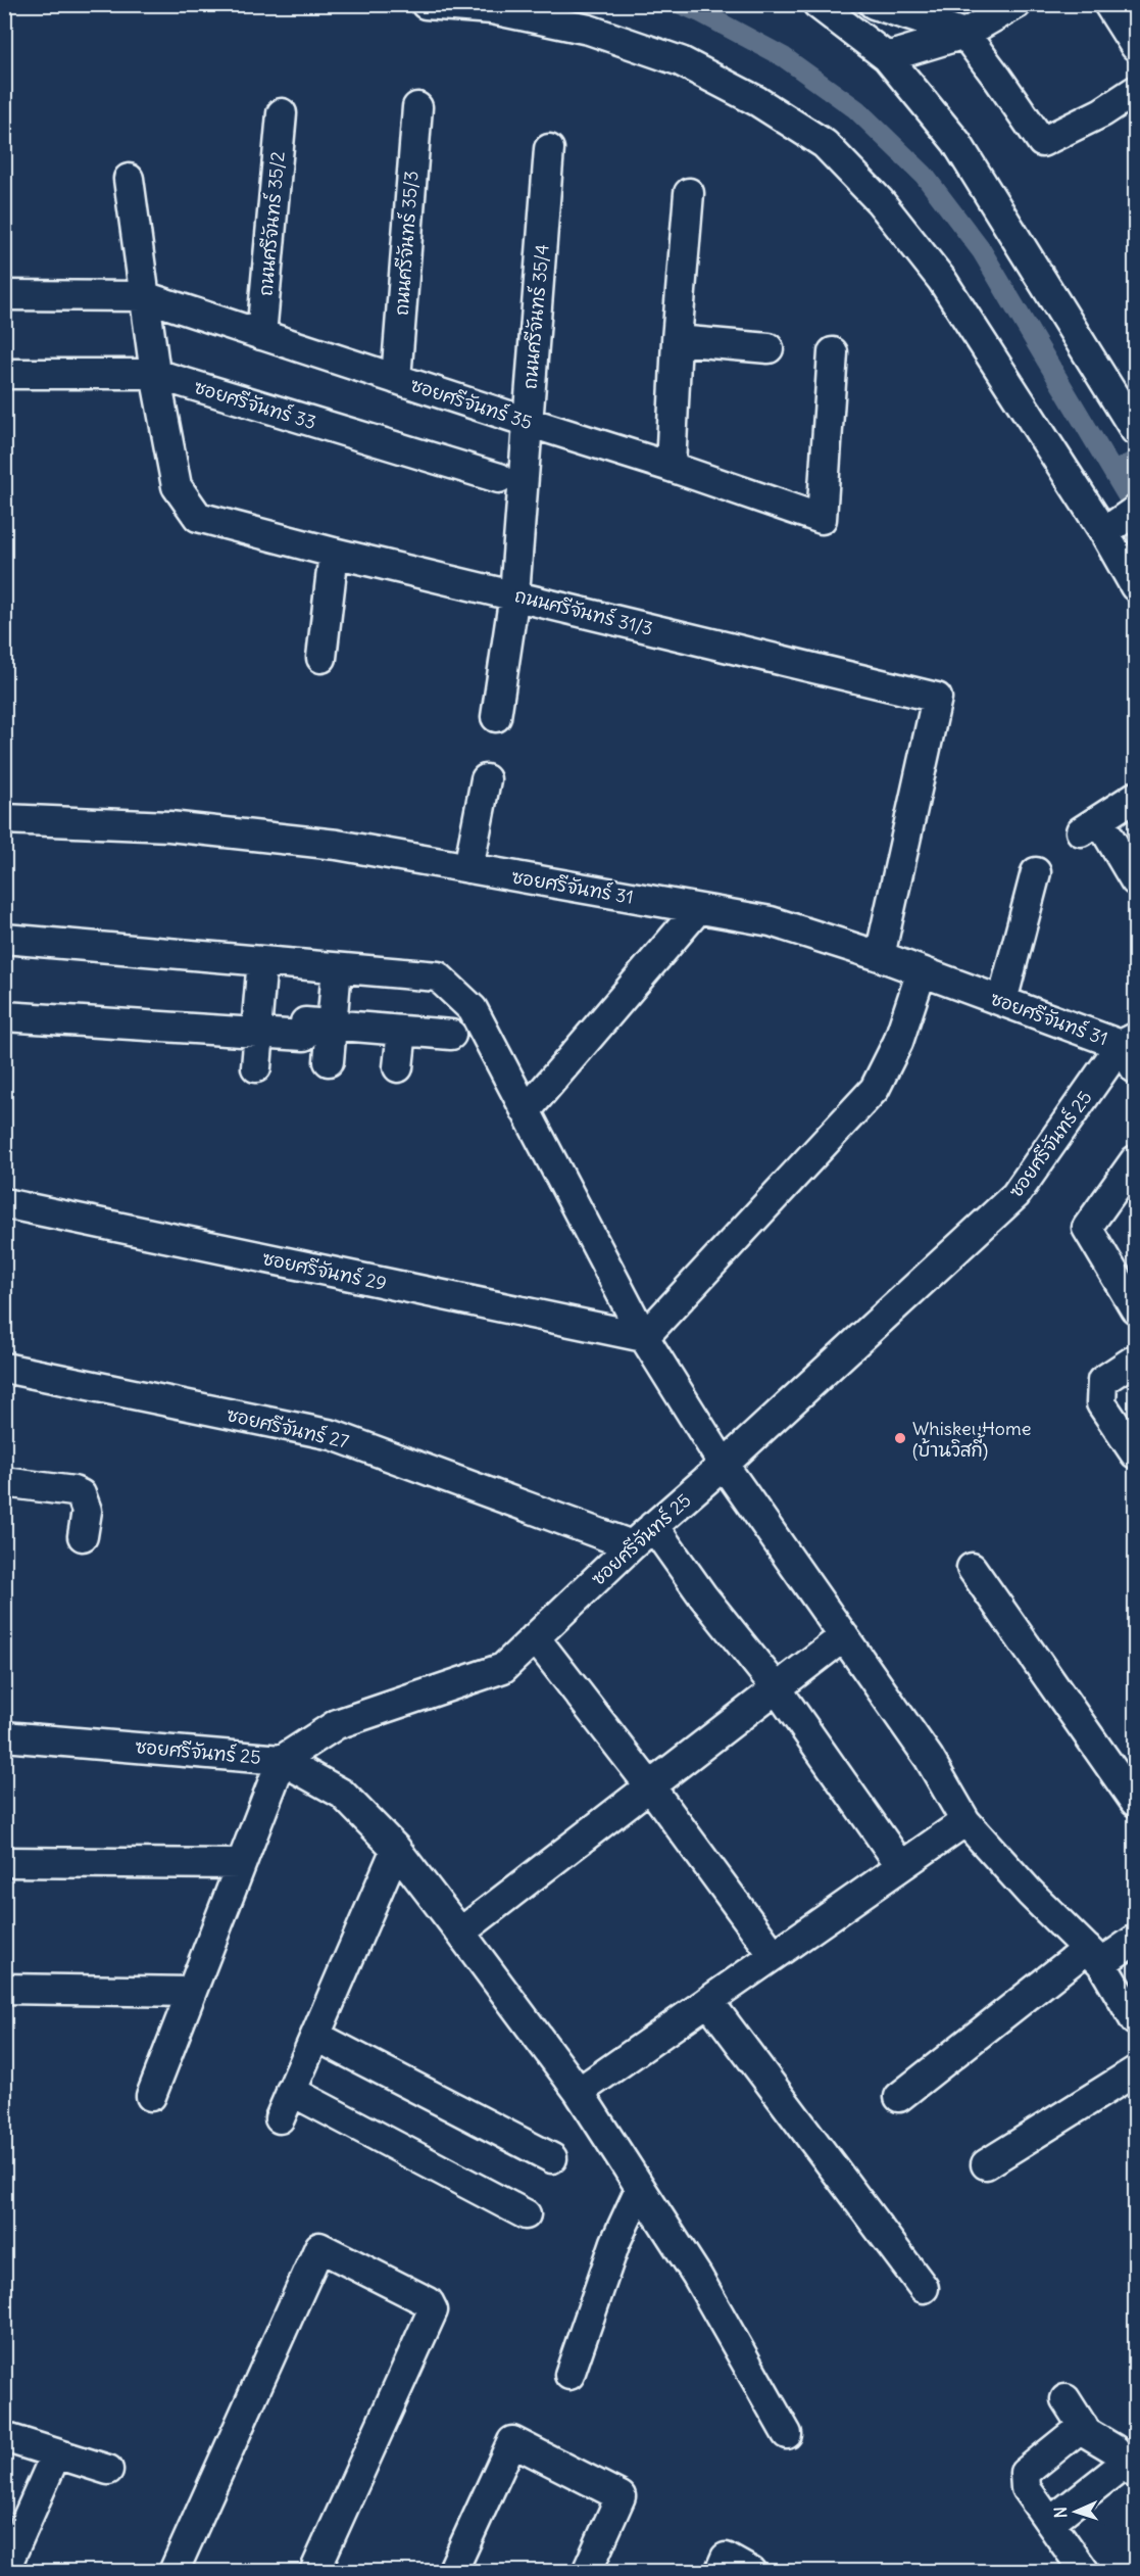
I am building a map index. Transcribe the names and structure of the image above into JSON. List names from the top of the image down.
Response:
{
  "streets": {
    "street": [
      "ถนนศรีจันทร์ 35/2",
      "ถนนศรีจันทร์ 35/3",
      "ถนนศรีจันทร์ 35/4",
      "ซอยศรีจันทร์ 35",
      "ซอยศรีจันทร์ 33",
      "ถนนศรีจันทร์ 31/3",
      "ซอยศรีจันทร์ 31",
      "ซอยศรีจันทร์ 25",
      "ซอยศรีจันทร์ 29",
      "ซอยศรีจันทร์ 27"
    ]
  },
  "crossings": [
    ["ถนนศรีจันทร์ 35/2", "ซอยศรีจันทร์ 35"],
    ["ถนนศรีจันทร์ 35/3", "ซอยศรีจันทร์ 35"],
    ["ถนนศรีจันทร์ 35/4", "ซอยศรีจันทร์ 35"],
    ["ถนนศรีจันทร์ 35/4", "ถนนศรีจันทร์ 31/3"],
    ["ซอยศรีจันทร์ 35", "ถนนศรีจันทร์ 31/3"],
    ["ซอยศรีจันทร์ 33", "ถนนศรีจันทร์ 31/3"],
    ["ถนนศรีจันทร์ 31/3", "ซอยศรีจันทร์ 31"],
    ["ซอยศรีจันทร์ 31", "ซอยศรีจันทร์ 25"],
    ["ซอยศรีจันทร์ 25", "ซอยศรีจันทร์ 27"]
  ],
  "places": ["WhiskeyHome (บ้านวิสกี้)"],
  "north": "left"
}
